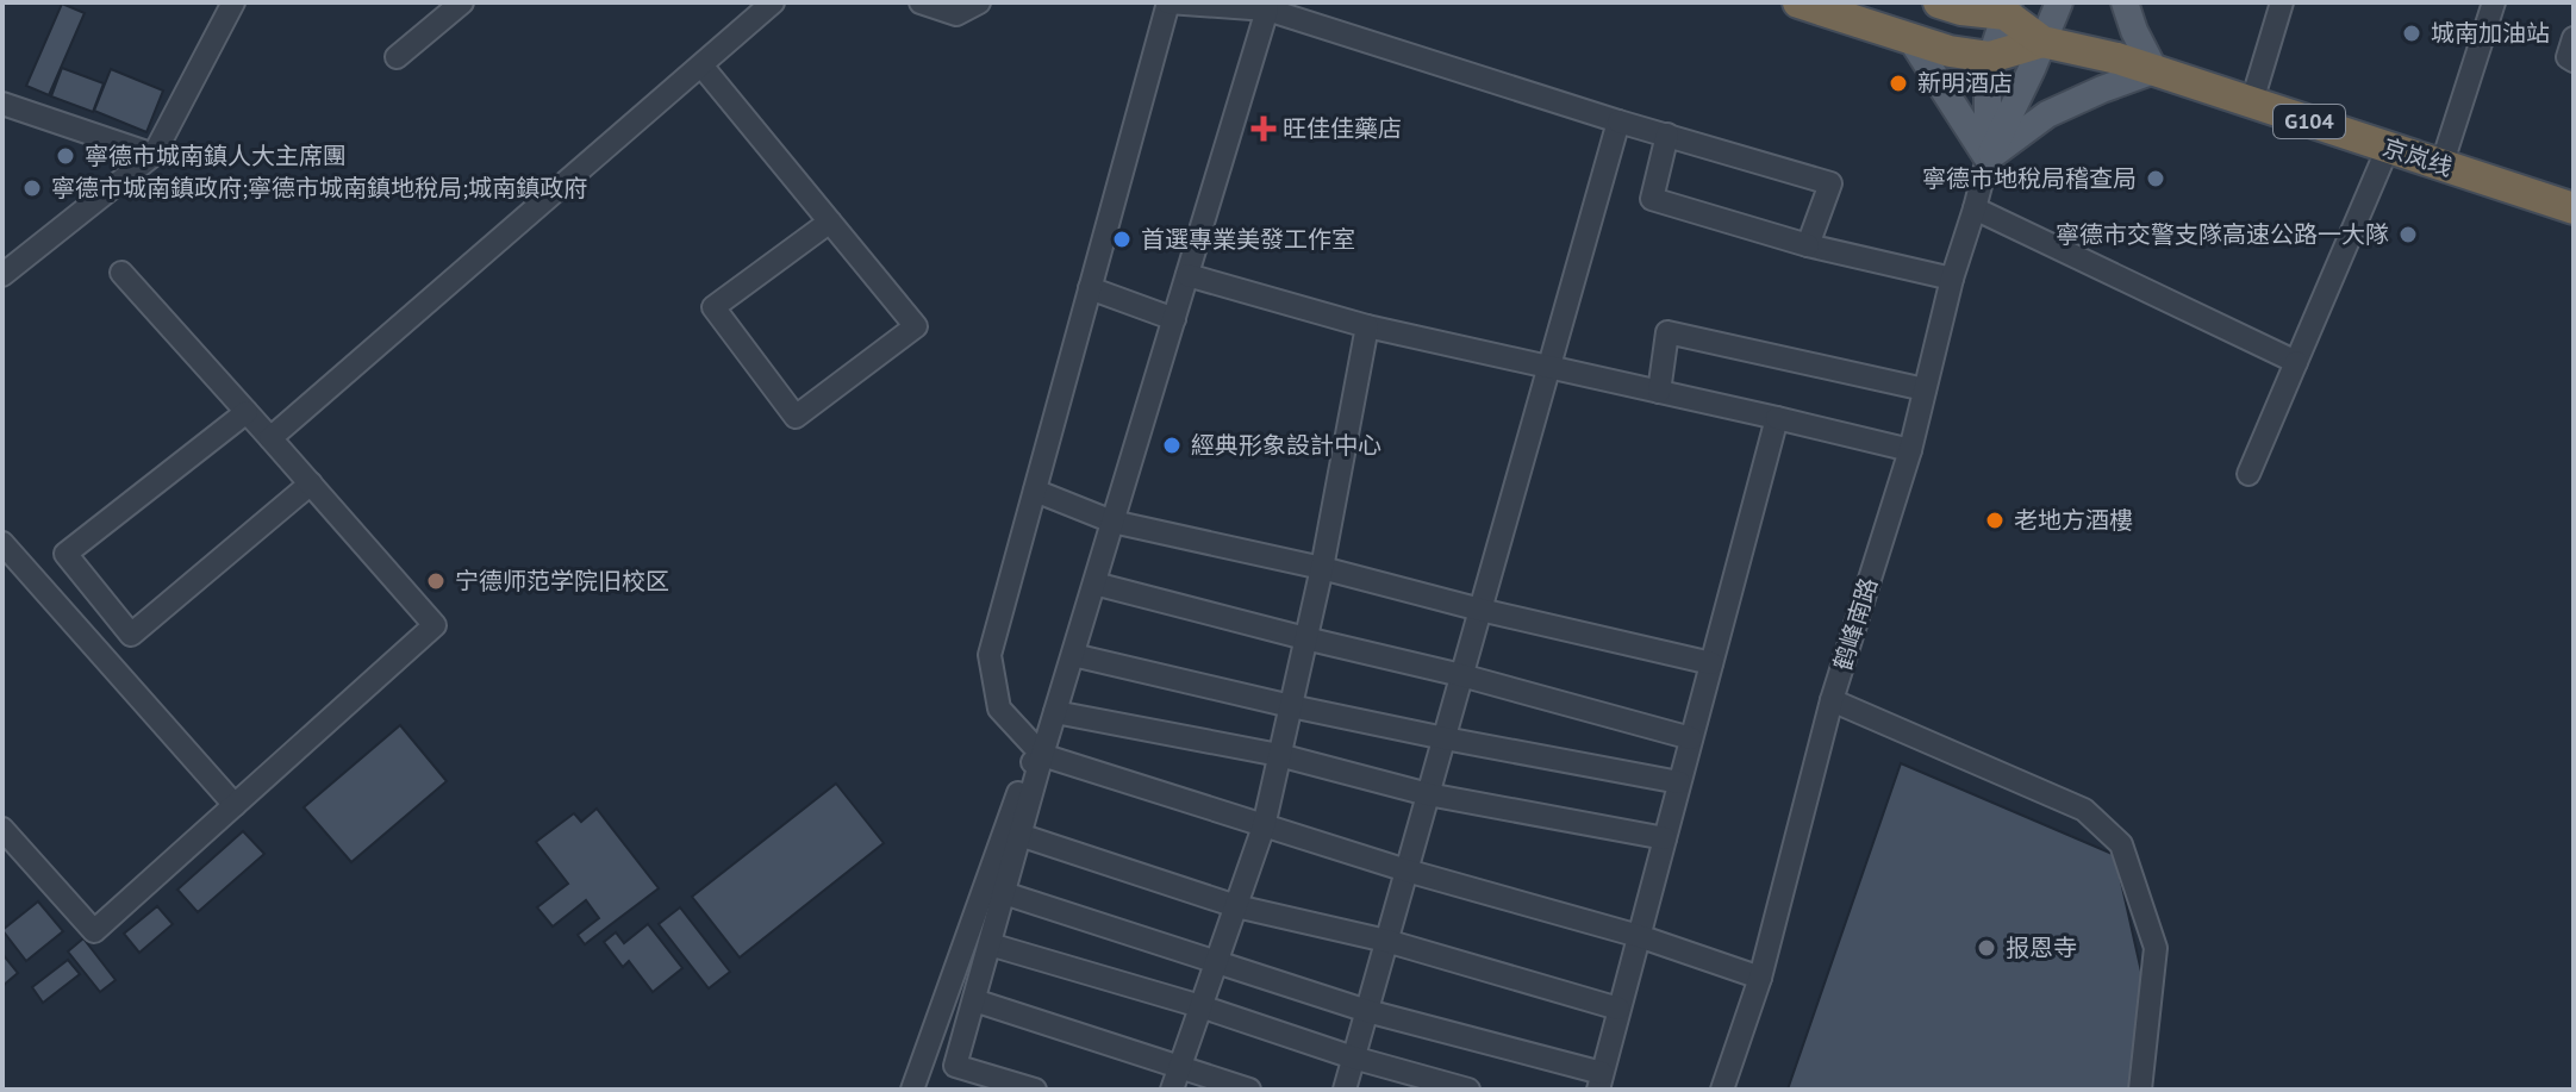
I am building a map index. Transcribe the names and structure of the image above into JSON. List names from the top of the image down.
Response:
{
  "streets": {
    "highway": ["G104", "京岚线"],
    "street": ["鹤峰南路"]
  },
  "crossings": [
    ["G104", "京岚线"]
  ],
  "places": {
    "other": [
      "城南加油站",
      "新明酒店",
      "寧德市城南鎮人大主席團",
      "寧德市地稅局稽查局",
      "寧德市城南鎮政府;寧德市城南鎮地稅局;城南鎮政府",
      "寧德市交警支隊高速公路一大隊",
      "首選專業美發工作室",
      "經典形象設計中心",
      "老地方酒樓",
      "宁德师范学院旧校区",
      "报恩寺"
    ],
    "health": ["旺佳佳藥店"]
  }
}
